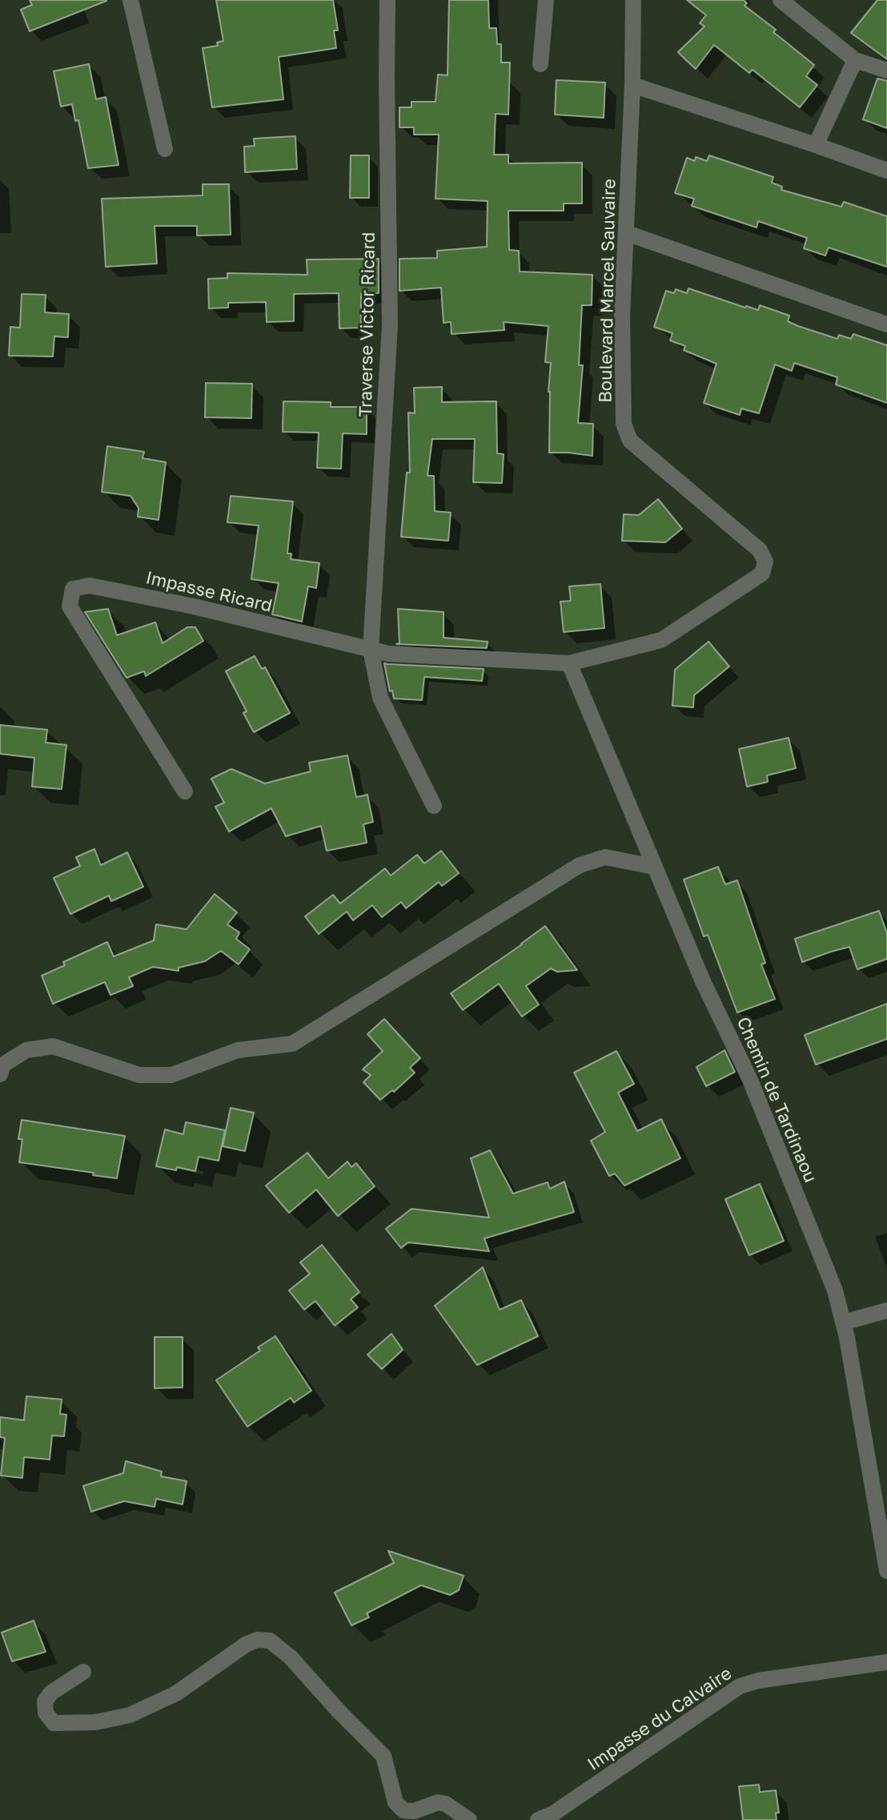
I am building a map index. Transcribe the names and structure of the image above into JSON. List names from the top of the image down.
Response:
{
  "streets": {
    "street": [
      "Boulevard Marcel Sauvaire",
      "Traverse Victor Ricard",
      "Impasse Ricard",
      "Chemin de Tardinaou",
      "Impasse du Calvaire"
    ]
  },
  "crossings": [
    ["Boulevard Marcel Sauvaire", "Impasse Ricard"],
    ["Boulevard Marcel Sauvaire", "Chemin de Tardinaou"],
    ["Traverse Victor Ricard", "Impasse Ricard"],
    ["Impasse Ricard", "Chemin de Tardinaou"]
  ]
}
